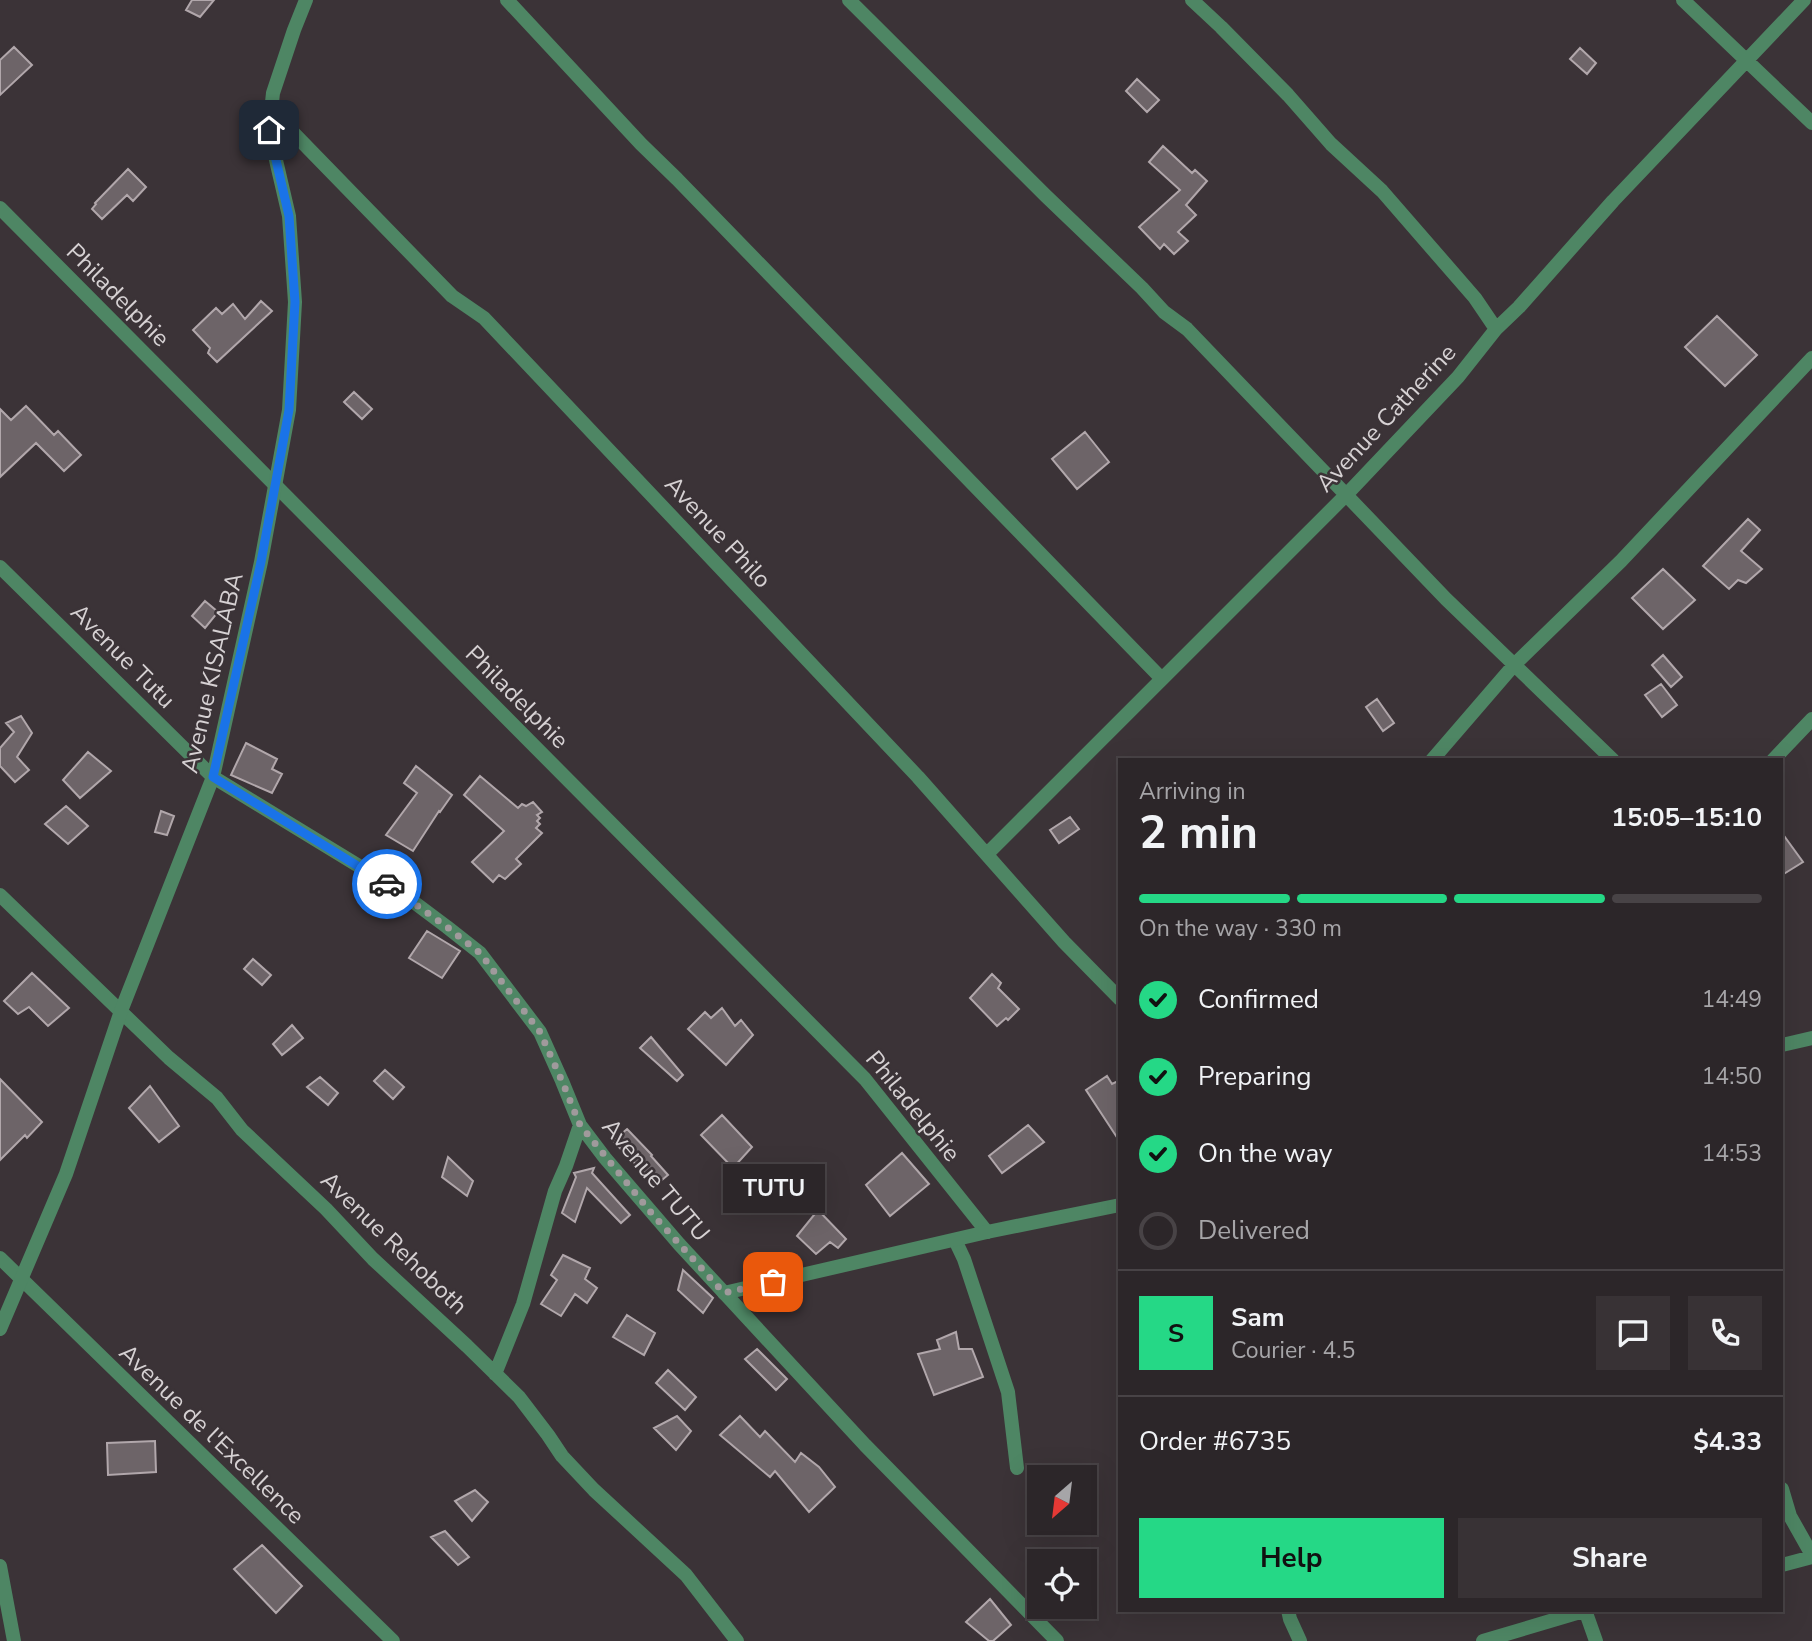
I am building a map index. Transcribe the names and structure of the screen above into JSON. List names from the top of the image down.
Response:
{
  "streets": {
    "street": [
      "Philadelphie",
      "Avenue Catherine",
      "Avenue Philo",
      "Avenue Tutu",
      "Avenue KISALABA",
      "Avenue TUTU",
      "Avenue Rehoboth",
      "Avenue de l'Excellence"
    ]
  },
  "crossings": [
    ["Philadelphie", "Avenue KISALABA"],
    ["Avenue Catherine", "Avenue Philo"],
    ["Avenue Philo", "Avenue KISALABA"],
    ["Avenue Tutu", "Avenue KISALABA"],
    ["Avenue Tutu", "Avenue TUTU"],
    ["Avenue KISALABA", "Avenue TUTU"],
    ["Avenue KISALABA", "Avenue Rehoboth"],
    ["Avenue KISALABA", "Avenue de l'Excellence"]
  ],
  "places": ["TUTU"],
  "north": "bottom left",
  "page": {
    "heading": ["2 min", "Arriving in", "15:05–15:10"],
    "panel": [
      "Sam",
      "Courier · 4.5",
      "Order #6735",
      "$4.33"
    ],
    "bar": "On the way · 330 m",
    "list": [
      ["Confirmed", "14:49"],
      ["Preparing", "14:50"],
      ["On the way", "14:53"],
      "Delivered"
    ],
    "bubble": "TUTU",
    "round": "S",
    "buttons": ["Help", "Share"]
  }
}
